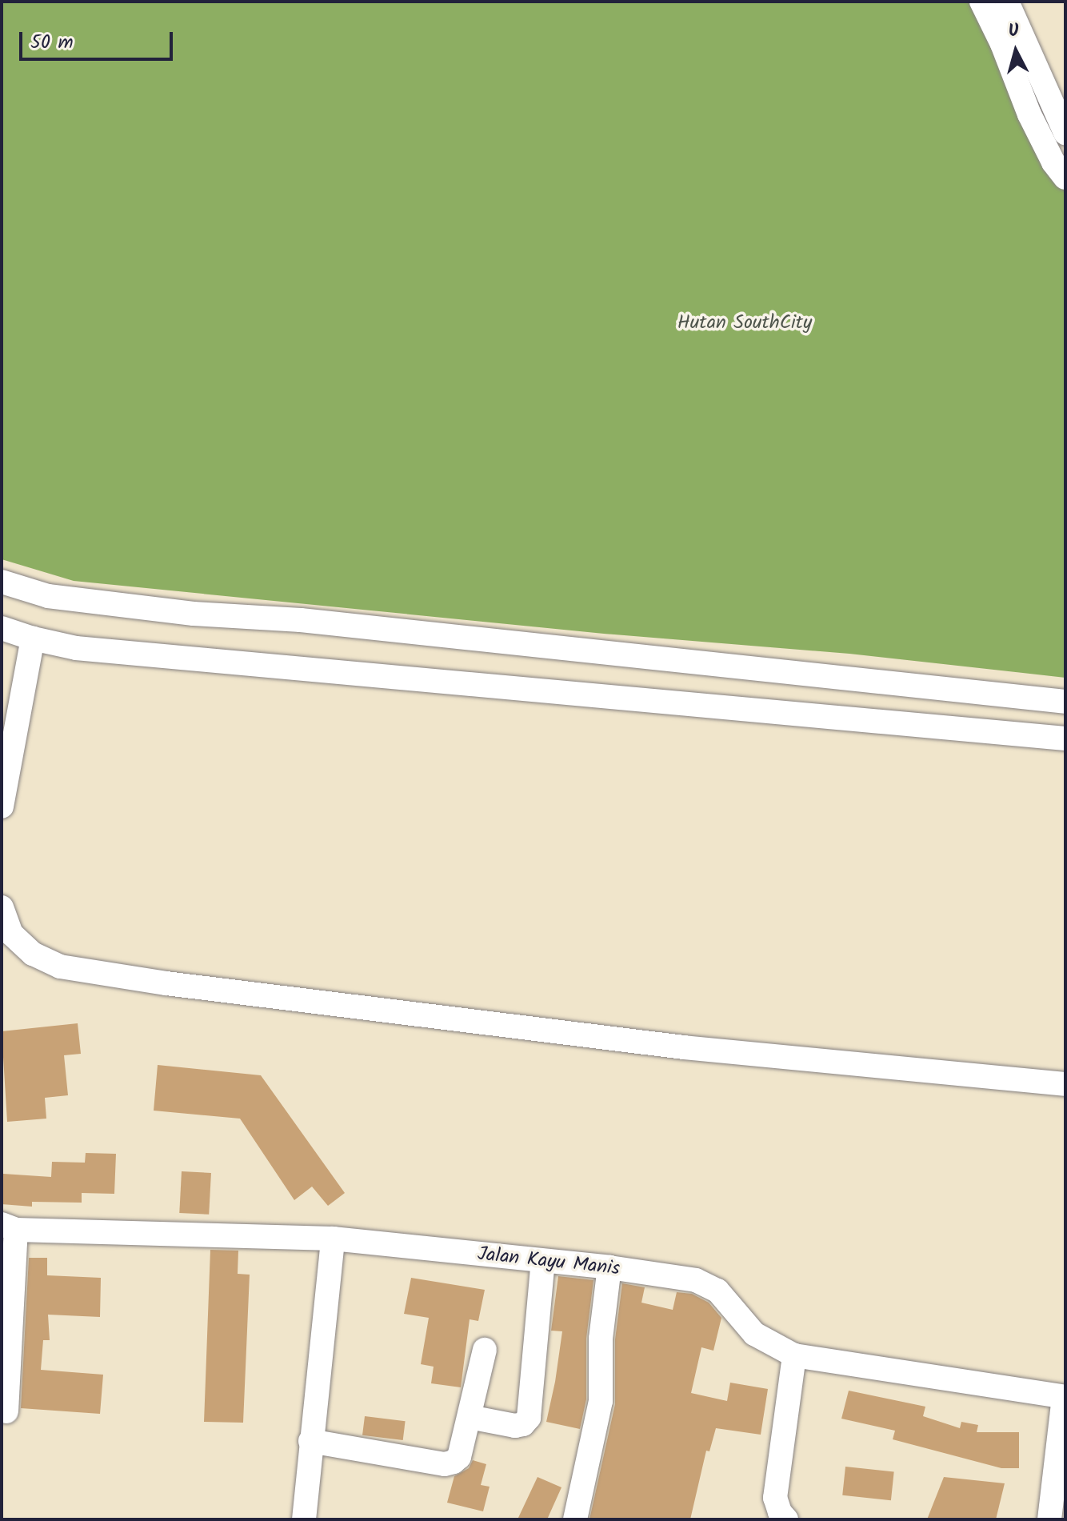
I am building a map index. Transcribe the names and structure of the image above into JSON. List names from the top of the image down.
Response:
{
  "streets": {
    "street": ["Jalan Kayu Manis"]
  },
  "parks": ["Hutan SouthCity"],
  "scale_bar": "50 m",
  "north": "top"
}
